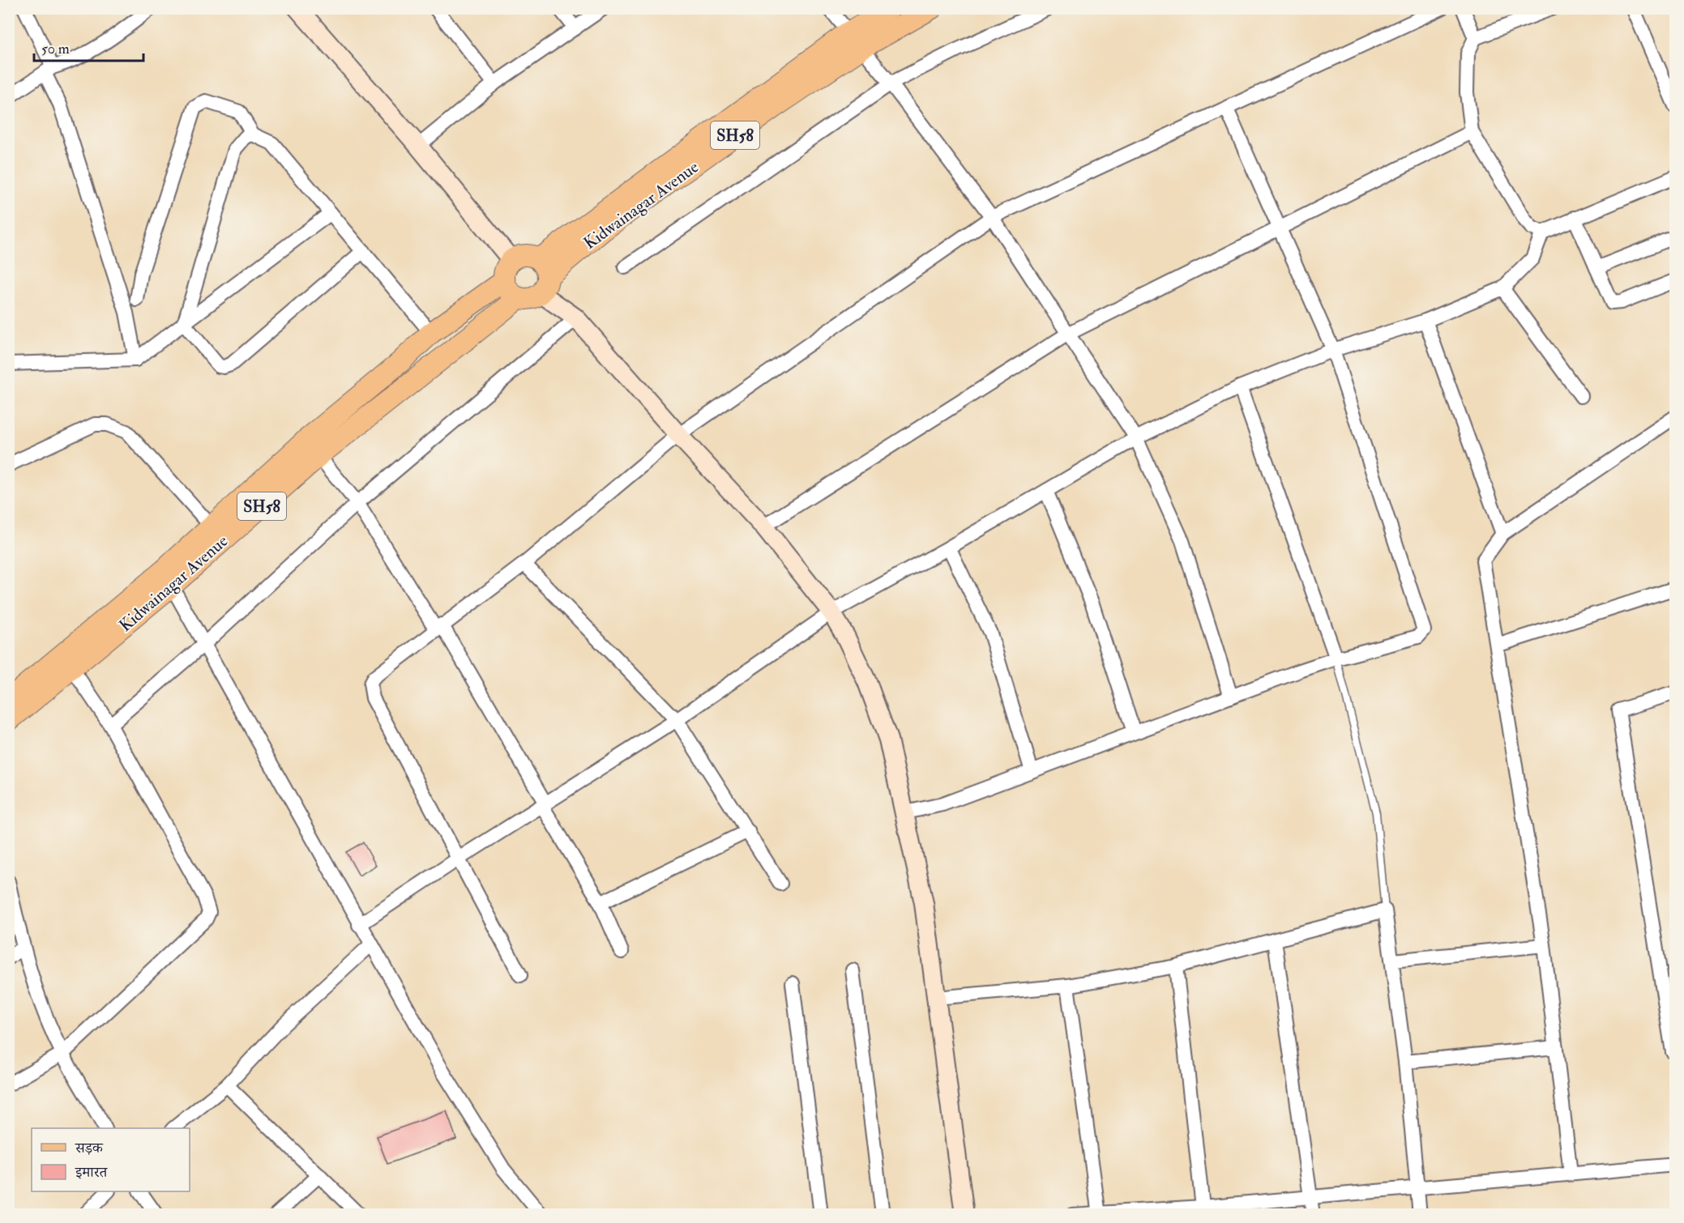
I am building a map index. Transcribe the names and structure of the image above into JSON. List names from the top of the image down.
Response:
{
  "streets": {
    "main road": ["SH58", "Kidwainagar Avenue"]
  },
  "crossings": [
    ["SH58", "Kidwainagar Avenue"]
  ],
  "legend": ["सड़क", "इमारत"],
  "scale_bar": "50 m"
}
